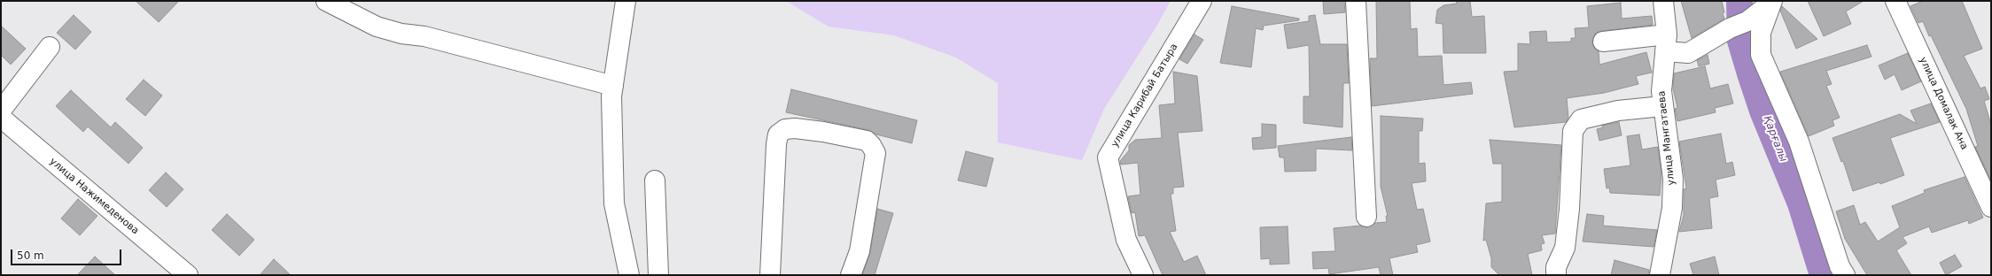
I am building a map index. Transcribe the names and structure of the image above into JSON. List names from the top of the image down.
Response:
{
  "streets": {
    "street": [
      "улица Карибай Батыра",
      "улица Домалак Ана",
      "улица Мангатаева",
      "улица Нажимеденова"
    ]
  },
  "water": ["Қарғалы"],
  "scale_bar": "50 m"
}
